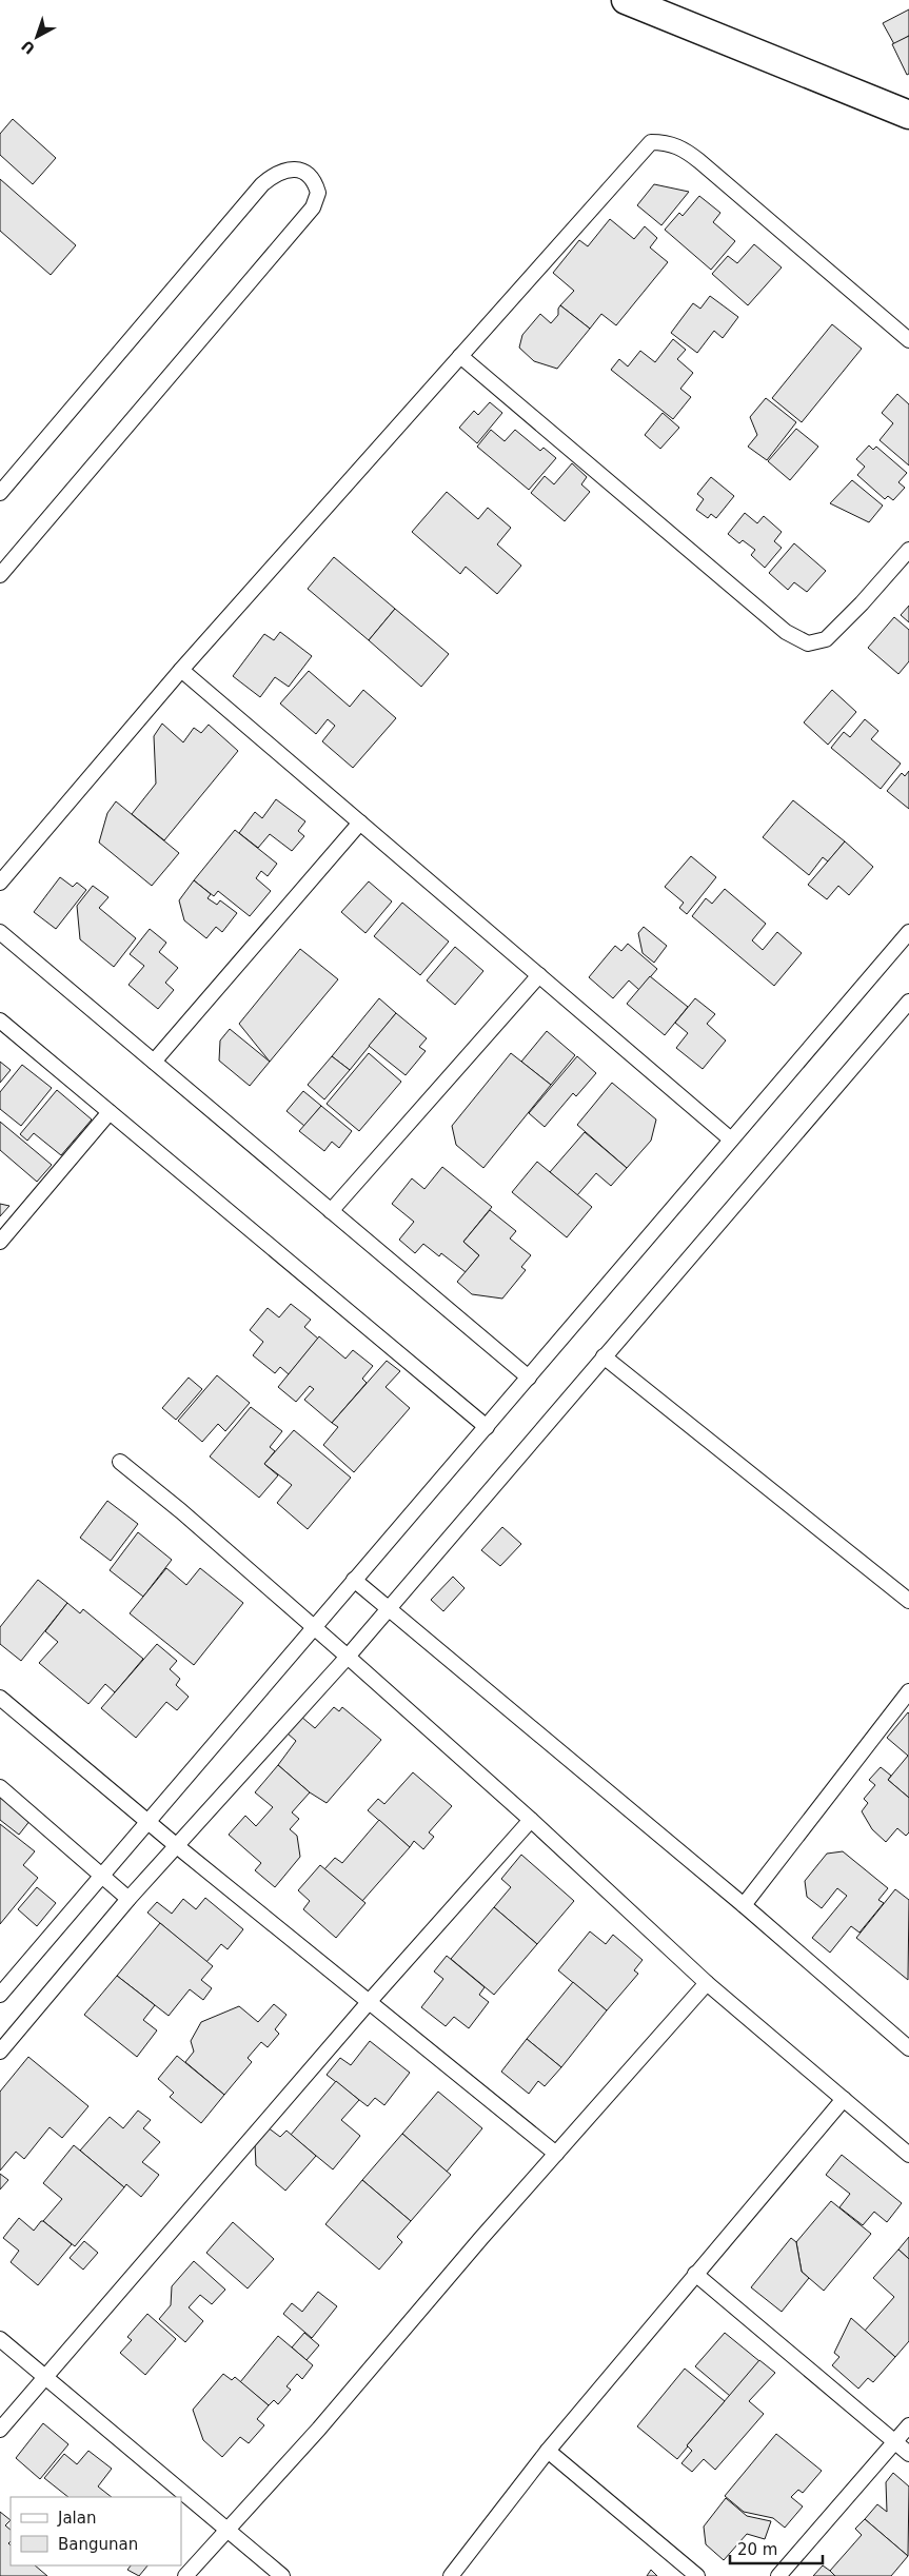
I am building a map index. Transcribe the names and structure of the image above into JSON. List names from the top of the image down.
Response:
{
  "legend": ["Jalan", "Bangunan"],
  "scale_bar": "20 m",
  "north": "bottom left"
}
